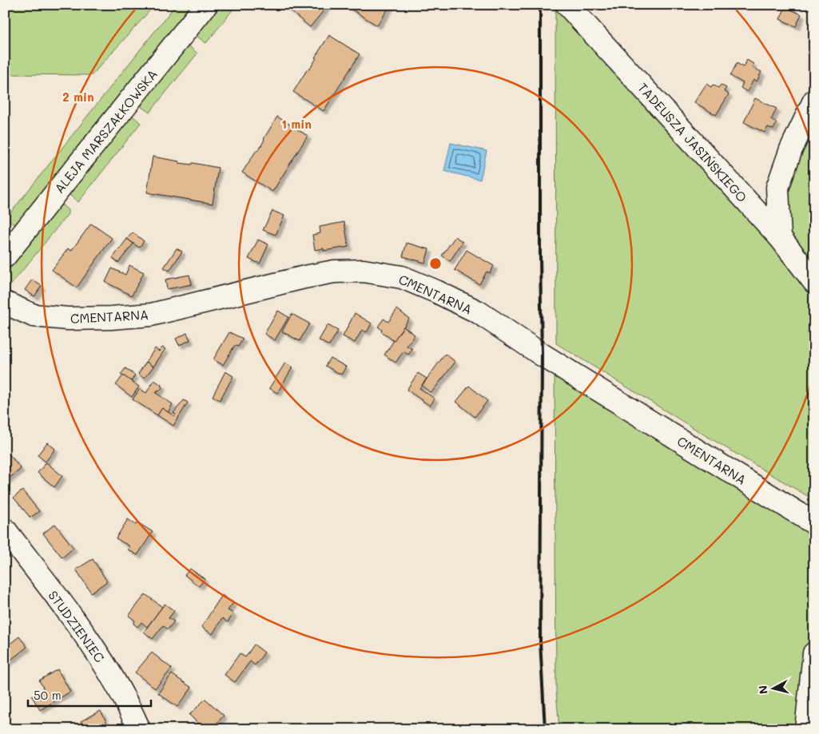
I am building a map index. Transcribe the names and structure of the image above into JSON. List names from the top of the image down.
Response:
{
  "streets": {
    "street": [
      "ALEJA MARSZAŁKOWSKA",
      "TADEUSZA JASIŃSKIEGO",
      "CMENTARNA",
      "STUDZIENIEC"
    ]
  },
  "scale_bar": "50 m",
  "north": "left",
  "rings": ["2 min", "1 min"]
}
